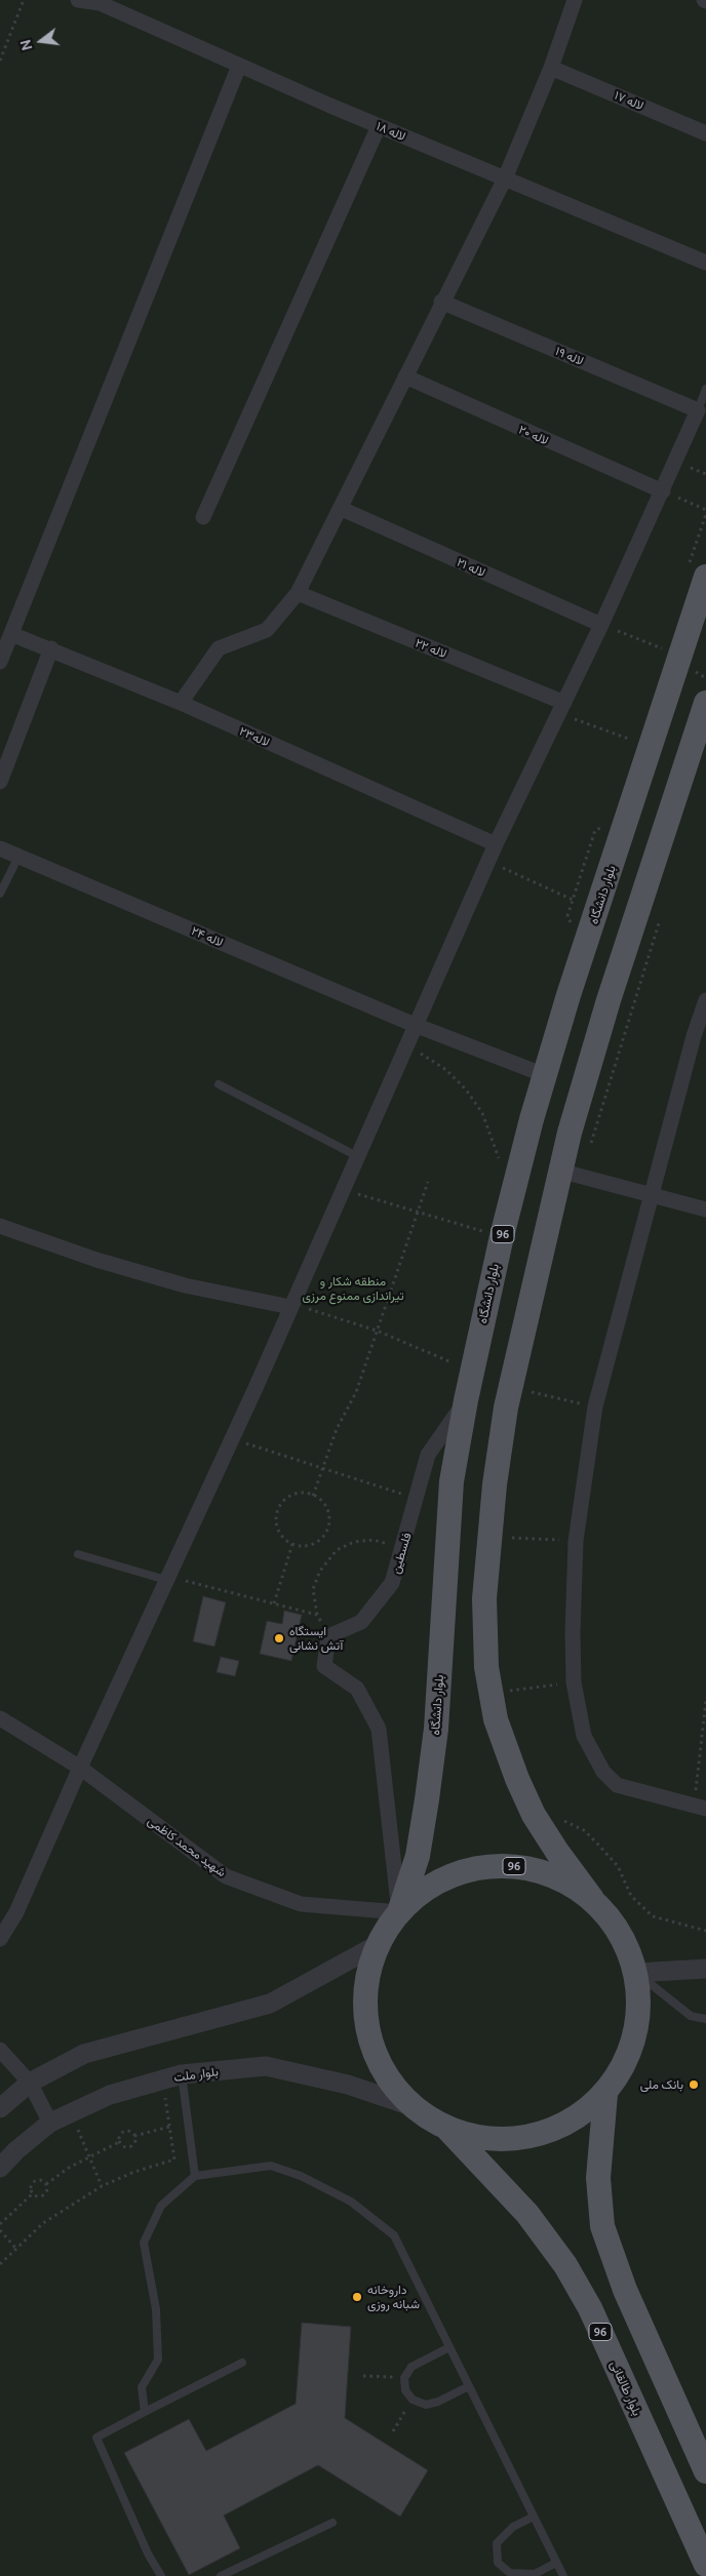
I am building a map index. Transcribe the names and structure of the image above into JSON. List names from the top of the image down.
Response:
{
  "streets": {
    "main road": ["بلوار دانشگاه", "96", "بلوار طالقانی"],
    "street": [
      "لاله ۱۷",
      "لاله ۱۸",
      "لاله ۱۹",
      "لاله ۲۰",
      "لاله ۲۱",
      "لاله ۲۲",
      "لاله۲۳",
      "لاله ۲۴",
      "فلسطین",
      "شهید محمد کاظمی",
      "بلوار ملت"
    ]
  },
  "crossings": [
    ["بلوار دانشگاه", "لاله ۲۴"],
    ["بلوار دانشگاه", "96"],
    ["بلوار دانشگاه", "فلسطین"],
    ["بلوار دانشگاه", "شهید محمد کاظمی"],
    ["96", "شهید محمد کاظمی"],
    ["96", "بلوار ملت"],
    ["96", "بلوار طالقانی"]
  ],
  "parks": ["منطقه شکار و تیراندازی ممنوع مرزی"],
  "places": ["ایستگاه آتش نشانی", "بانک ملی", "داروخانه شبانه روزی"],
  "north": "left"
}
